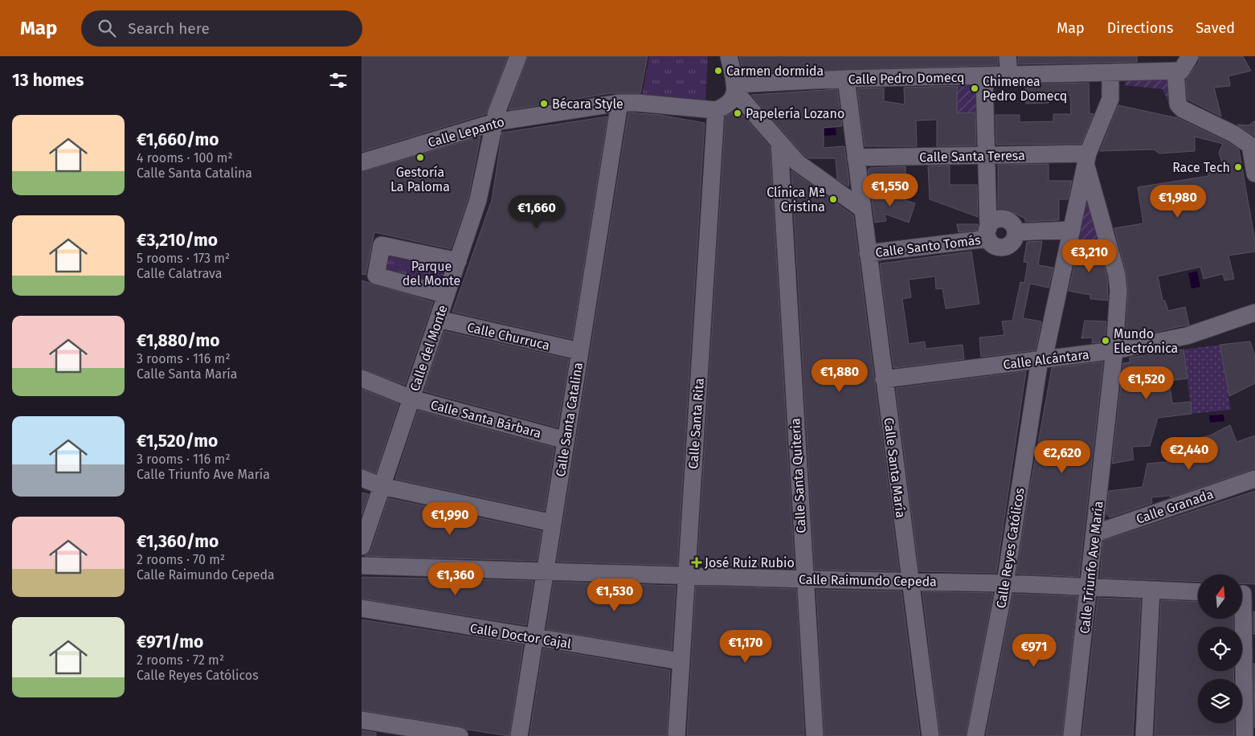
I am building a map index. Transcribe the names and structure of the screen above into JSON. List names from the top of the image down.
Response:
{
  "streets": {
    "street": [
      "Calle Pedro Domecq",
      "Calle Lepanto",
      "Calle Santa Teresa",
      "Calle Santo Tomás",
      "Calle Churruca",
      "Calle del Monte",
      "Calle Alcántara",
      "Calle Santa Bárbara",
      "Calle Santa Catalina",
      "Calle Santa Rita",
      "Calle Santa María",
      "Calle Santa Quiteria",
      "Calle Granada",
      "Calle Reyes Católicos",
      "Calle Triunfo Ave María",
      "Calle Raimundo Cepeda",
      "Calle Doctor Cajal"
    ]
  },
  "crossings": [
    ["Calle Pedro Domecq", "Calle Santa María"],
    ["Calle Pedro Domecq", "Calle Reyes Católicos"],
    ["Calle Lepanto", "Calle del Monte"],
    ["Calle Lepanto", "Calle Santa Catalina"],
    ["Calle Lepanto", "Calle Santa Rita"],
    ["Calle Santa Teresa", "Calle Santa María"],
    ["Calle Santa Teresa", "Calle Reyes Católicos"],
    ["Calle Santa Teresa", "Calle Triunfo Ave María"],
    ["Calle Santo Tomás", "Calle Santa María"],
    ["Calle Churruca", "Calle del Monte"],
    ["Calle Churruca", "Calle Santa Catalina"],
    ["Calle del Monte", "Calle Santa Bárbara"],
    ["Calle Alcántara", "Calle Santa María"],
    ["Calle Alcántara", "Calle Reyes Católicos"],
    ["Calle Alcántara", "Calle Triunfo Ave María"],
    ["Calle Santa Bárbara", "Calle Santa Catalina"],
    ["Calle Santa Catalina", "Calle Raimundo Cepeda"],
    ["Calle Santa Catalina", "Calle Doctor Cajal"],
    ["Calle Santa Rita", "Calle Raimundo Cepeda"],
    ["Calle Santa Rita", "Calle Doctor Cajal"],
    ["Calle Santa María", "Calle Raimundo Cepeda"],
    ["Calle Santa Quiteria", "Calle Raimundo Cepeda"],
    ["Calle Granada", "Calle Triunfo Ave María"],
    ["Calle Reyes Católicos", "Calle Triunfo Ave María"],
    ["Calle Reyes Católicos", "Calle Raimundo Cepeda"],
    ["Calle Triunfo Ave María", "Calle Raimundo Cepeda"]
  ],
  "parks": ["Parque del Monte"],
  "places": {
    "other": [
      "Carmen dormida",
      "Chimenea Pedro Domecq",
      "Bécara Style",
      "Papelería Lozano",
      "Gestoría La Paloma",
      "Race Tech",
      "Clínica Mª Cristina",
      "Mundo Electrónica"
    ],
    "health": ["José Ruiz Rubio"]
  },
  "north": "top",
  "page": {
    "header": "Map",
    "search": "Search here",
    "nav": ["Map", "Directions", "Saved"],
    "heading": "13 homes",
    "list": [
      {
        "name": "€1,660/mo",
        "note": "4 rooms · 100 m² · Calle Santa Catalina"
      },
      {
        "name": "€3,210/mo",
        "note": "5 rooms · 173 m² · Calle Calatrava"
      },
      {
        "name": "€1,880/mo",
        "note": "3 rooms · 116 m² · Calle Santa María"
      },
      {
        "name": "€1,520/mo",
        "note": "3 rooms · 116 m² · Calle Triunfo Ave María"
      },
      {
        "name": "€1,360/mo",
        "note": "2 rooms · 70 m² · Calle Raimundo Cepeda"
      },
      {
        "name": "€971/mo",
        "note": "2 rooms · 72 m² · Calle Reyes Católicos"
      }
    ],
    "price": [
      "€1,550",
      "€1,980",
      "€1,660",
      "€3,210",
      "€1,880",
      "€1,520",
      "€2,440",
      "€2,620",
      "€1,990",
      "€1,360",
      "€1,530",
      "€1,170",
      "€971"
    ]
  }
}
